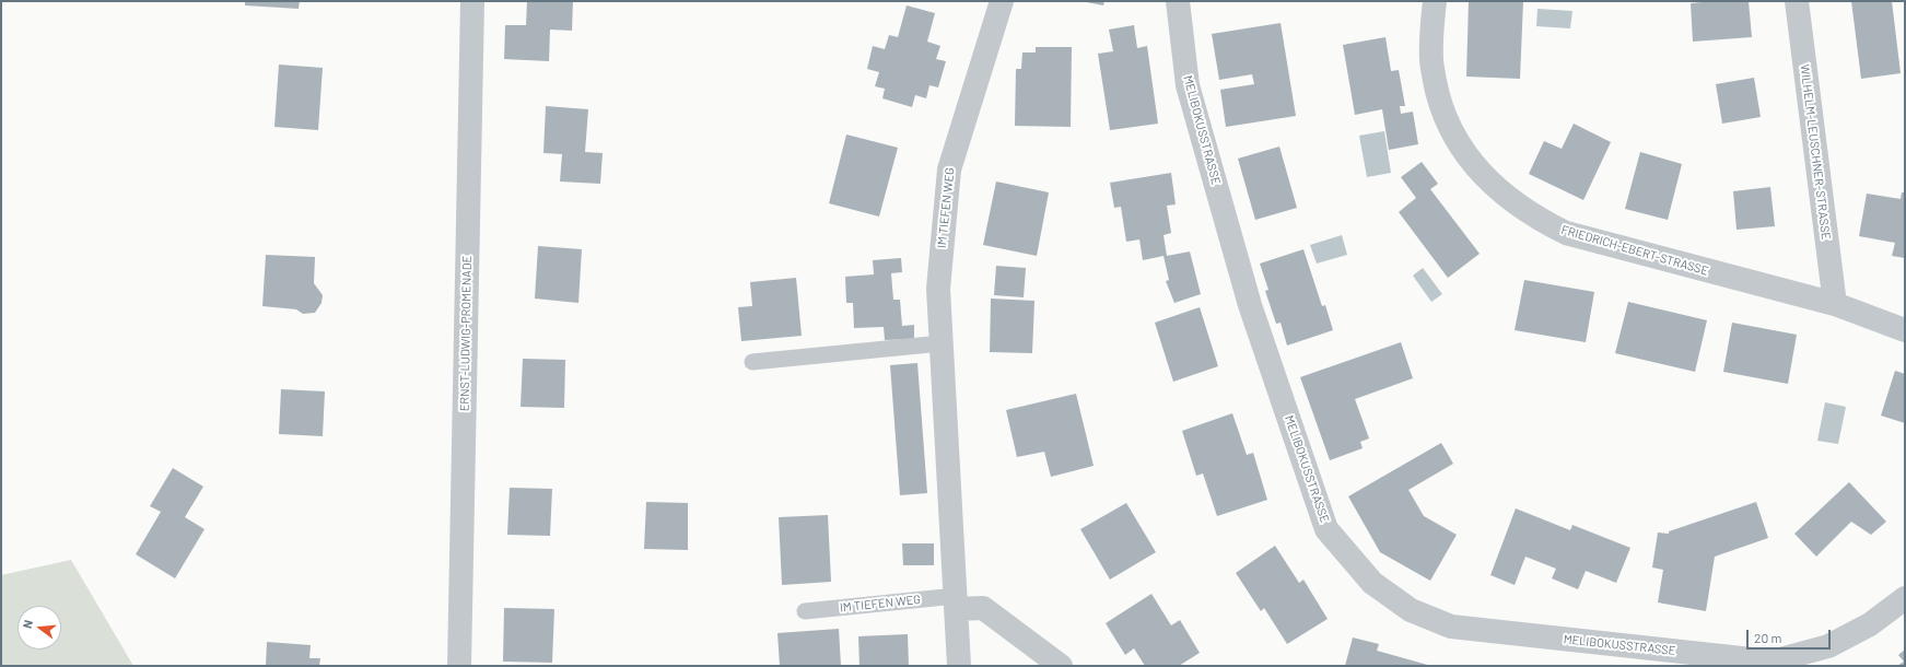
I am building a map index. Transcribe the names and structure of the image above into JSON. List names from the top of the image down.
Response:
{
  "streets": {
    "street": [
      "MELIBOKUSSTRASSE",
      "WILHELM-LEUSCHNER-STRASSE",
      "IM TIEFEN WEG",
      "FRIEDRICH-EBERT-STRASSE",
      "ERNST-LUDWIG-PROMENADE"
    ]
  },
  "crossings": [
    ["WILHELM-LEUSCHNER-STRASSE", "FRIEDRICH-EBERT-STRASSE"]
  ],
  "scale_bar": "20 m",
  "north": "left"
}
